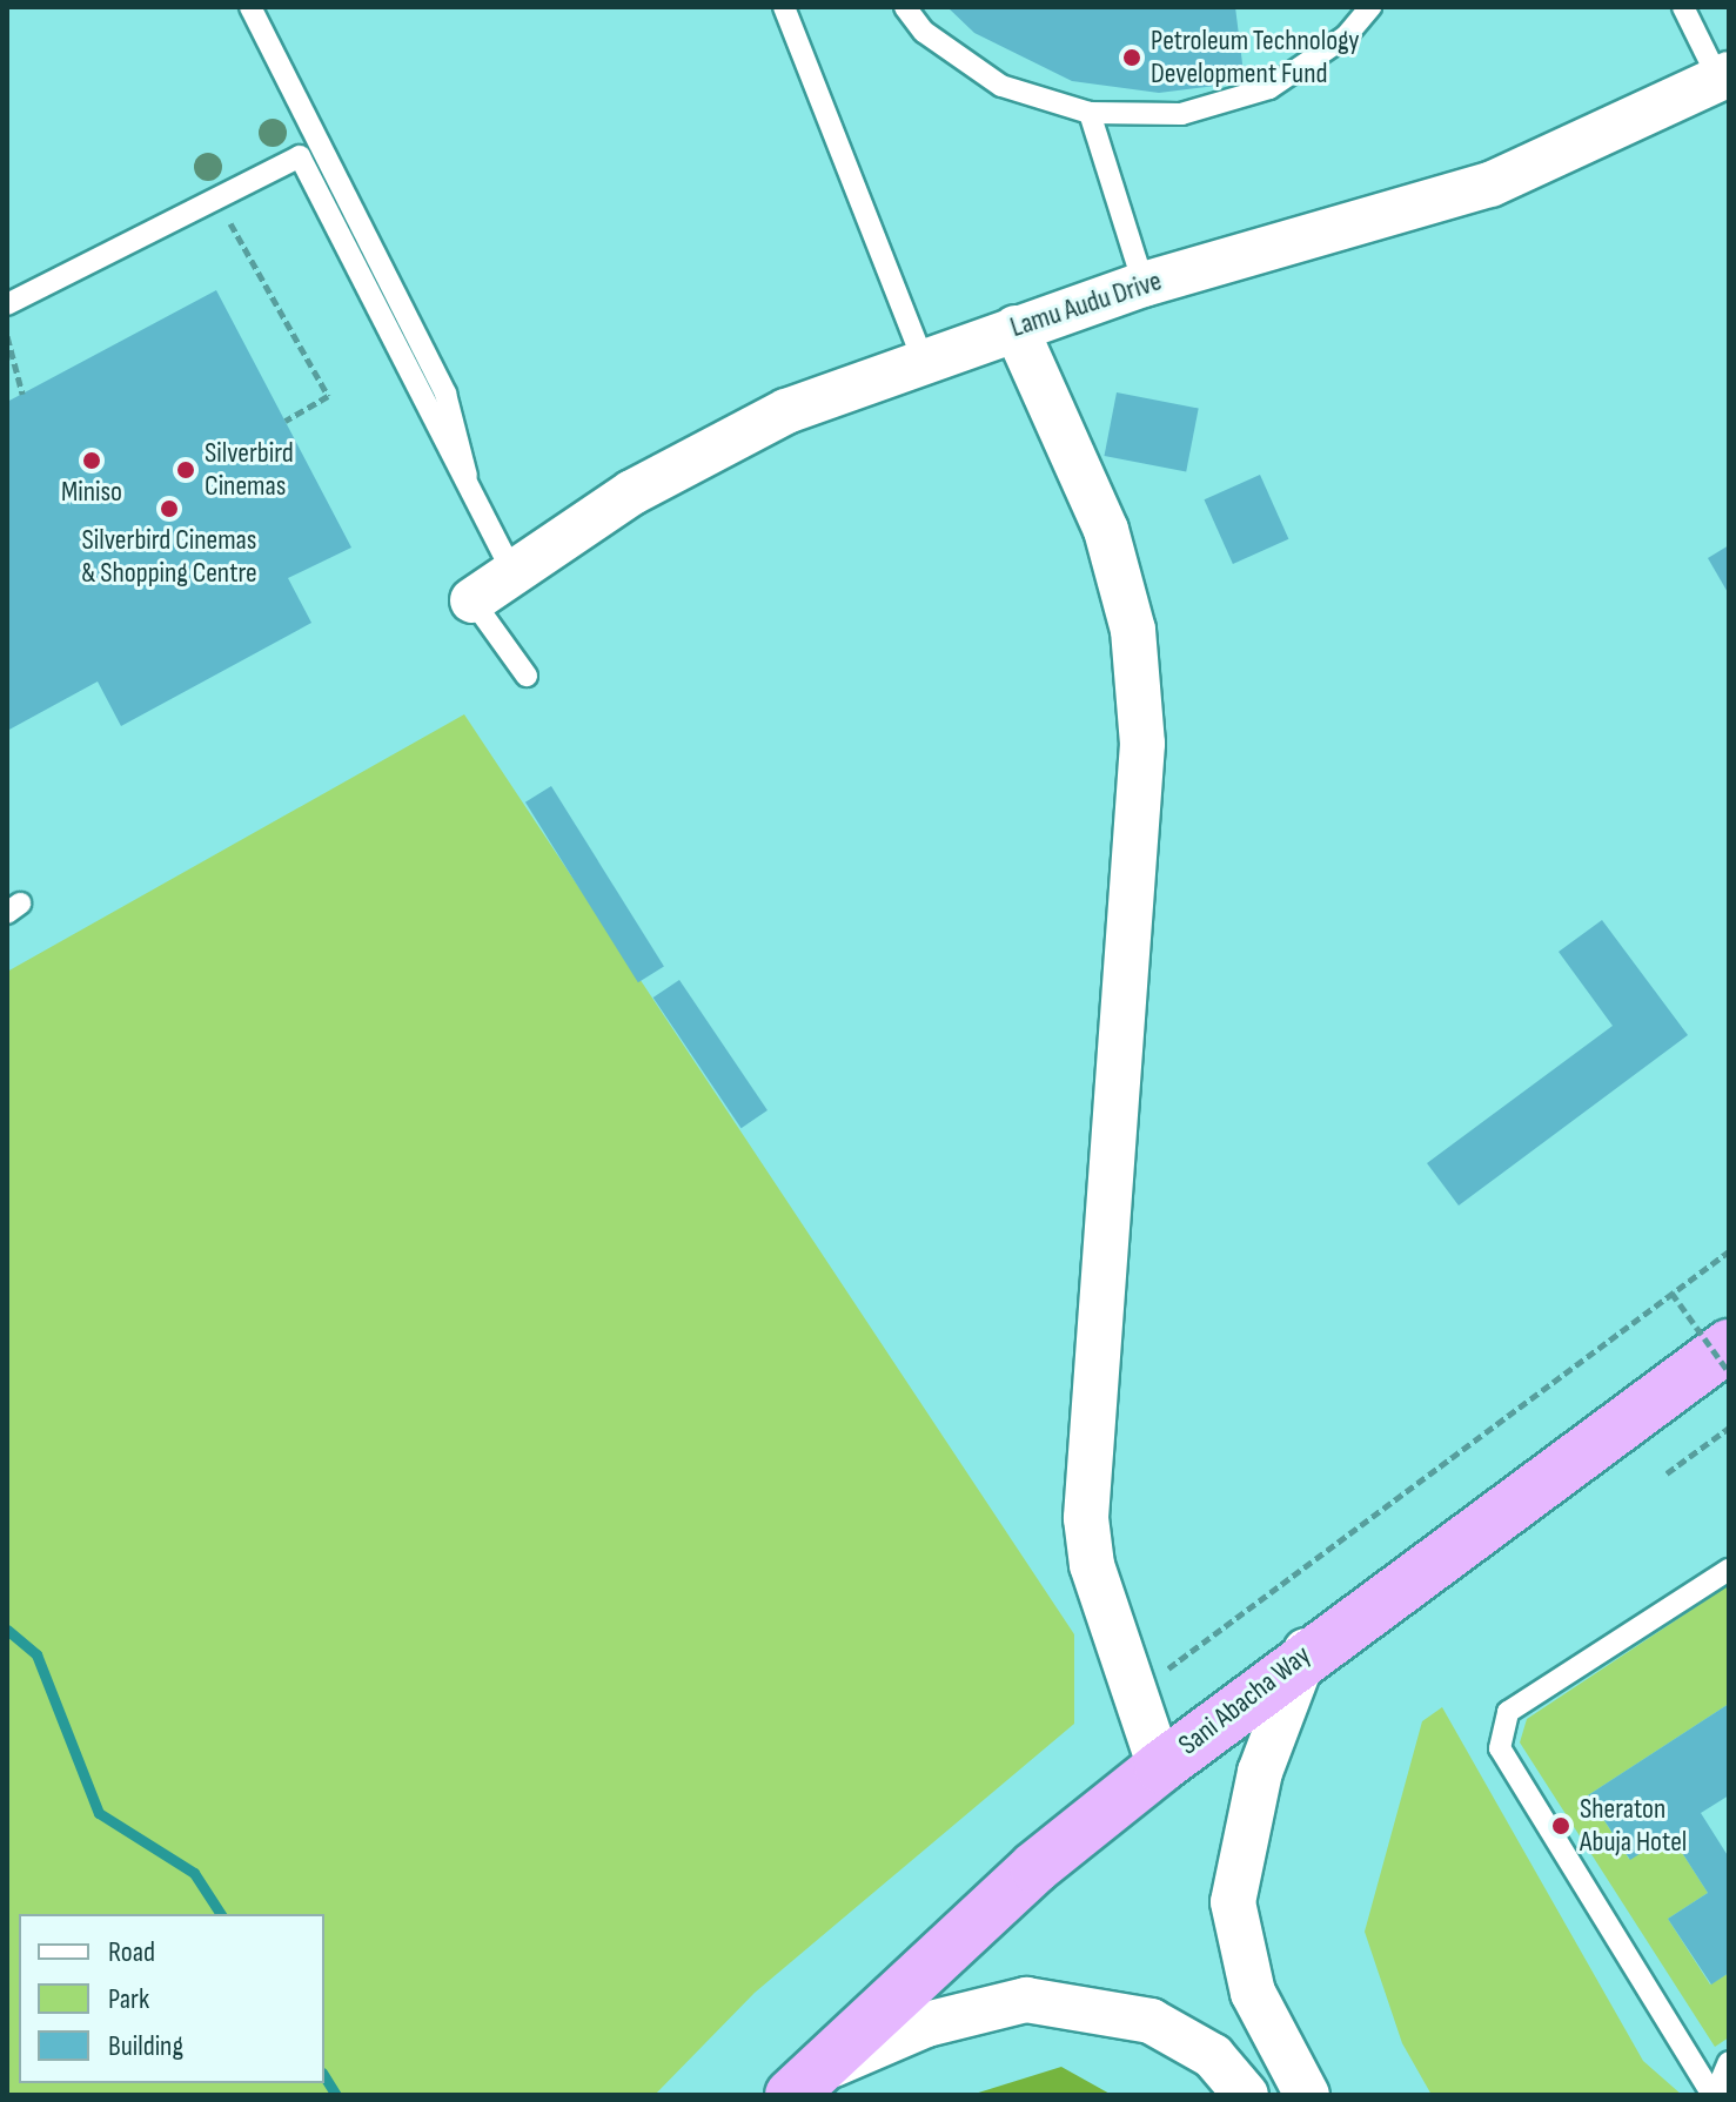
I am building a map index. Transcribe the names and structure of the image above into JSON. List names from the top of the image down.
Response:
{
  "streets": {
    "highway": ["Sani Abacha Way"],
    "street": ["Lamu Audu Drive"]
  },
  "places": [
    "Petroleum Technology Development Fund",
    "Miniso",
    "Silverbird Cinemas",
    "Silverbird Cinemas & Shopping Centre",
    "Sheraton Abuja Hotel"
  ],
  "legend": ["Road", "Park", "Building"]
}
